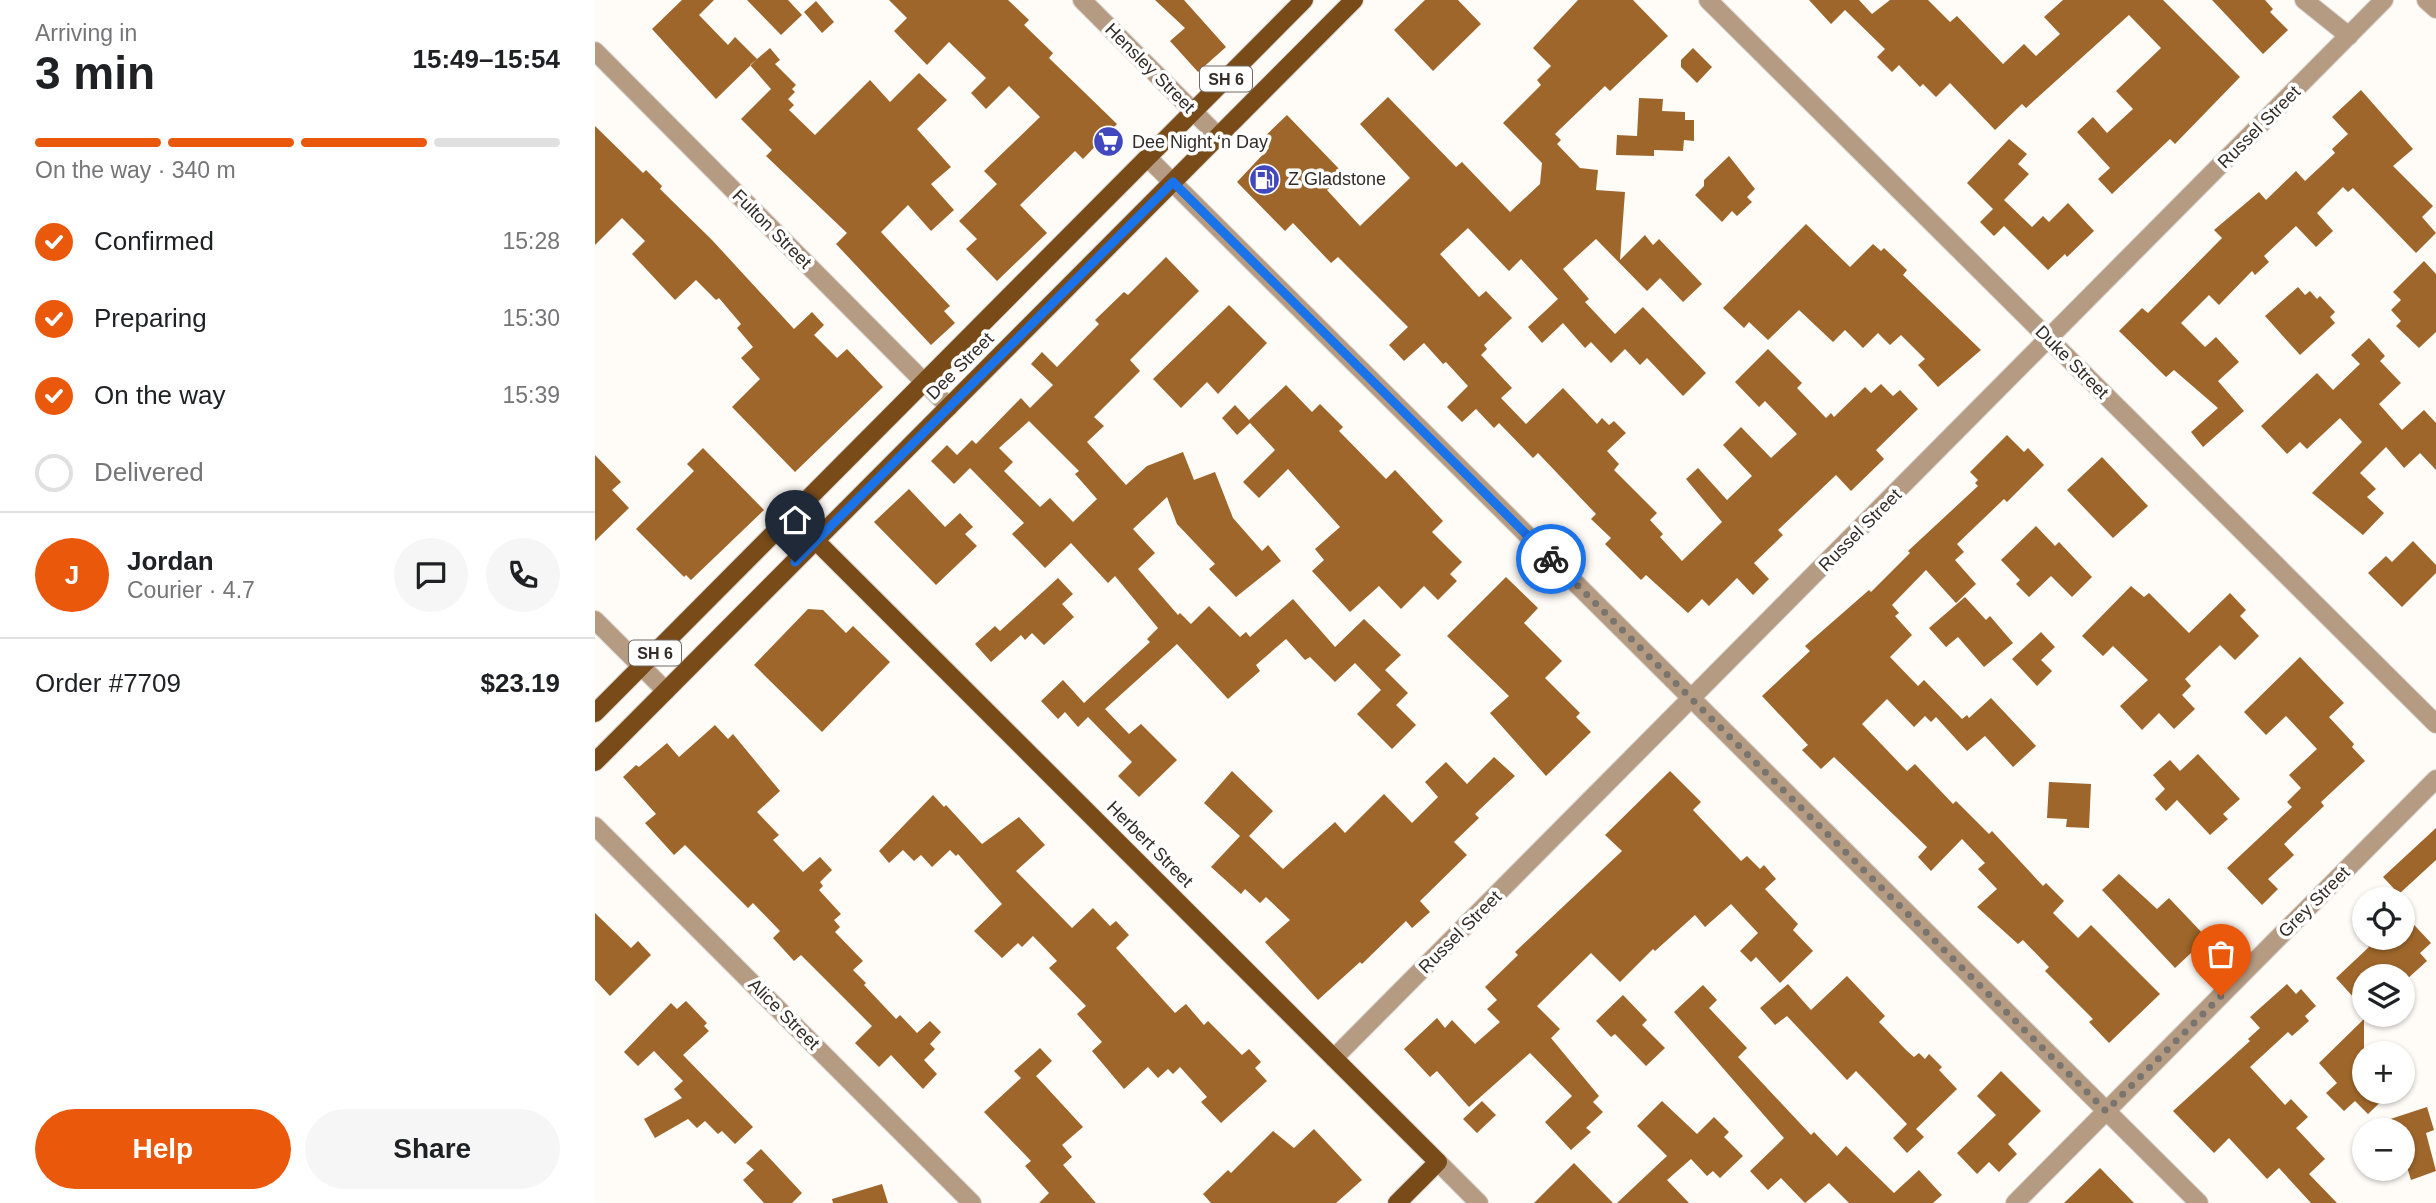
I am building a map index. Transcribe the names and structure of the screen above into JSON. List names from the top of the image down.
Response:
{
  "streets": {
    "main road": ["SH 6", "Dee Street", "Herbert Street"],
    "street": [
      "Hensley Street",
      "Russel Street",
      "Fulton Street",
      "Duke Street",
      "Grey Street",
      "Alice Street"
    ]
  },
  "crossings": [
    ["Hensley Street", "Dee Street"],
    ["Russel Street", "Duke Street"],
    ["Russel Street", "Herbert Street"],
    ["Fulton Street", "Dee Street"],
    ["Dee Street", "Herbert Street"]
  ],
  "places": {
    "supermarket": ["Dee Night ‘n Day"],
    "fuel station": ["Z Gladstone"]
  },
  "page": {
    "heading": ["3 min", "Arriving in", "15:49–15:54"],
    "panel": [
      "Jordan",
      "Courier · 4.7",
      "Order #7709",
      "$23.19"
    ],
    "bar": "On the way · 340 m",
    "list": [
      ["Confirmed", "15:28"],
      ["Preparing", "15:30"],
      ["On the way", "15:39"],
      "Delivered"
    ],
    "round": "J",
    "map_buttons": ["+", "−"],
    "buttons": ["Help", "Share"]
  }
}
